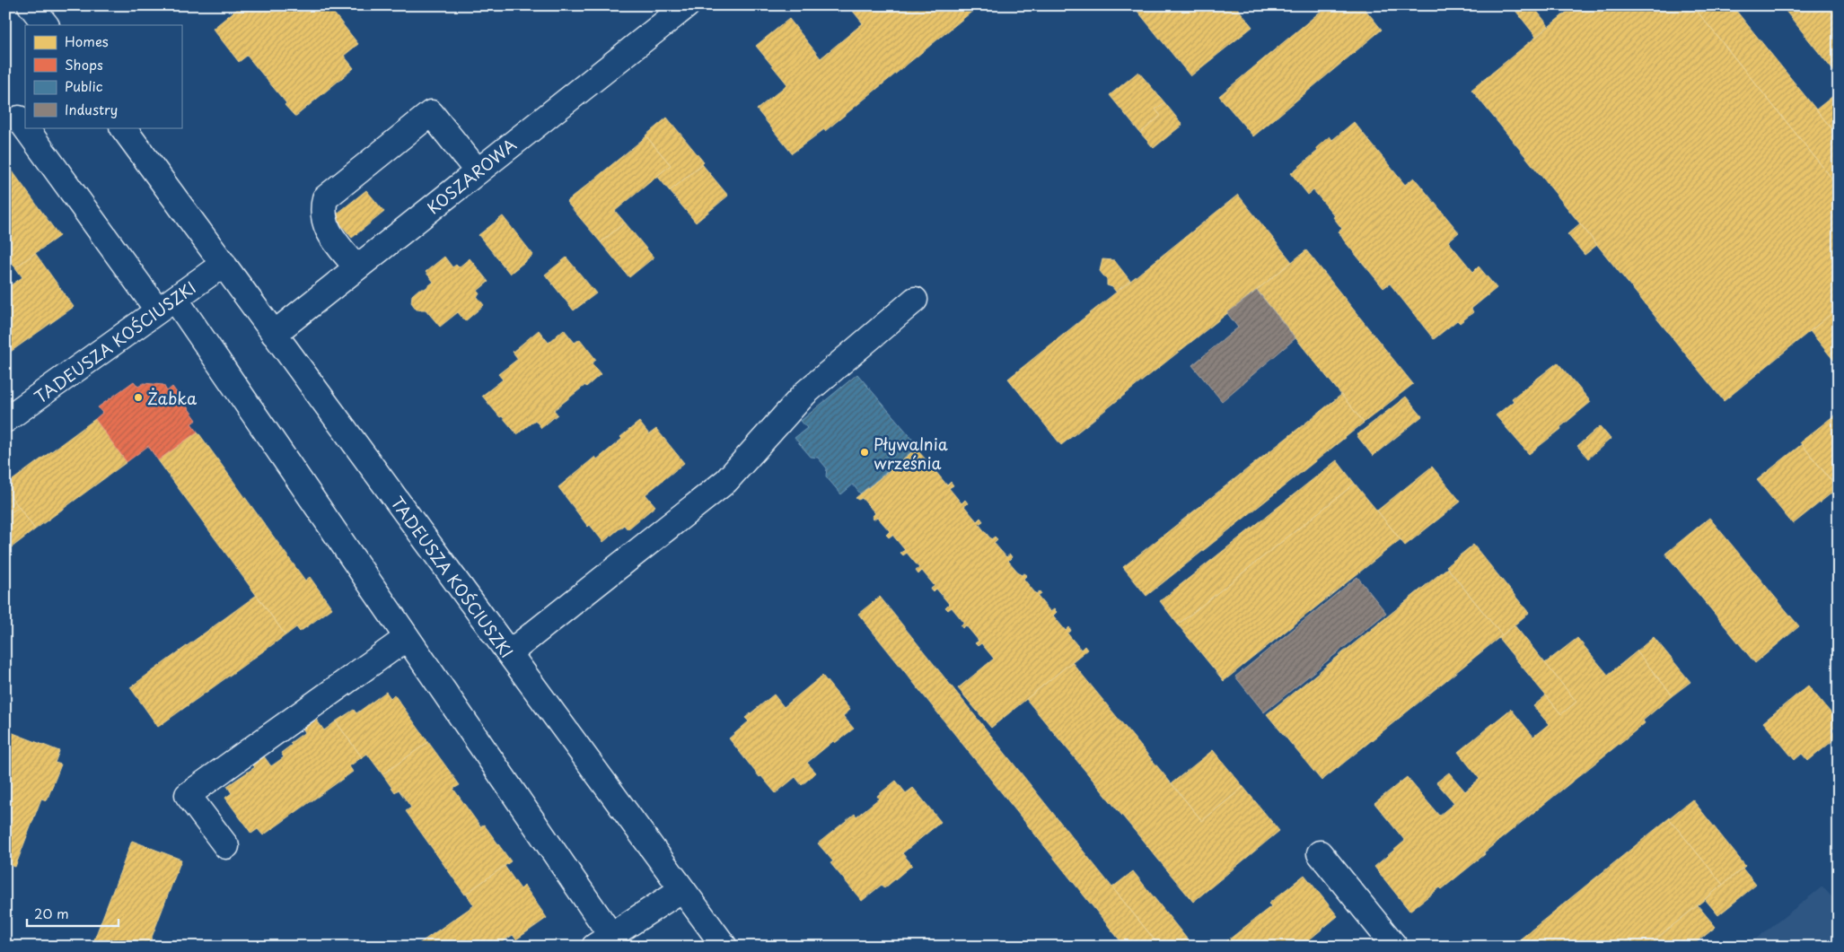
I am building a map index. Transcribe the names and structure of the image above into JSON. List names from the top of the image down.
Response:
{
  "streets": {
    "street": ["KOSZAROWA", "TADEUSZA KOŚCIUSZKI"]
  },
  "crossings": [
    ["KOSZAROWA", "TADEUSZA KOŚCIUSZKI"]
  ],
  "places": ["Żabka", "Pływalnia września"],
  "legend": [
    "Homes",
    "Shops",
    "Public",
    "Industry"
  ],
  "scale_bar": "20 m"
}
